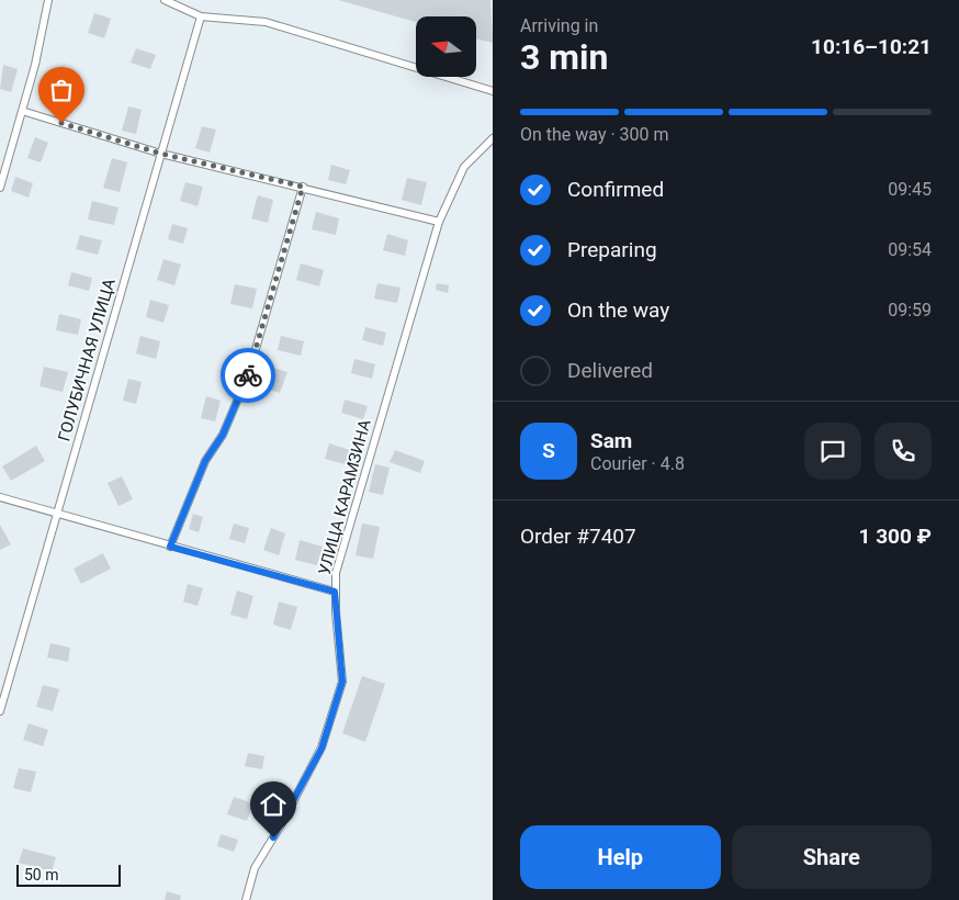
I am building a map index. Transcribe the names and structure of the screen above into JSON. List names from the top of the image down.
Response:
{
  "streets": {
    "lane": ["ГОЛУБИЧНАЯ УЛИЦА", "УЛИЦА КАРАМЗИНА"]
  },
  "scale_bar": "50 m",
  "north": "left",
  "page": {
    "heading": ["3 min", "Arriving in", "10:16–10:21"],
    "panel": [
      "Sam",
      "Courier · 4.8",
      "Order #7407",
      "1 300 ₽"
    ],
    "bar": "On the way · 300 m",
    "list": [
      ["Confirmed", "09:45"],
      ["Preparing", "09:54"],
      ["On the way", "09:59"],
      "Delivered"
    ],
    "round": "S",
    "buttons": ["Help", "Share"],
    "scale": "50 m"
  }
}
